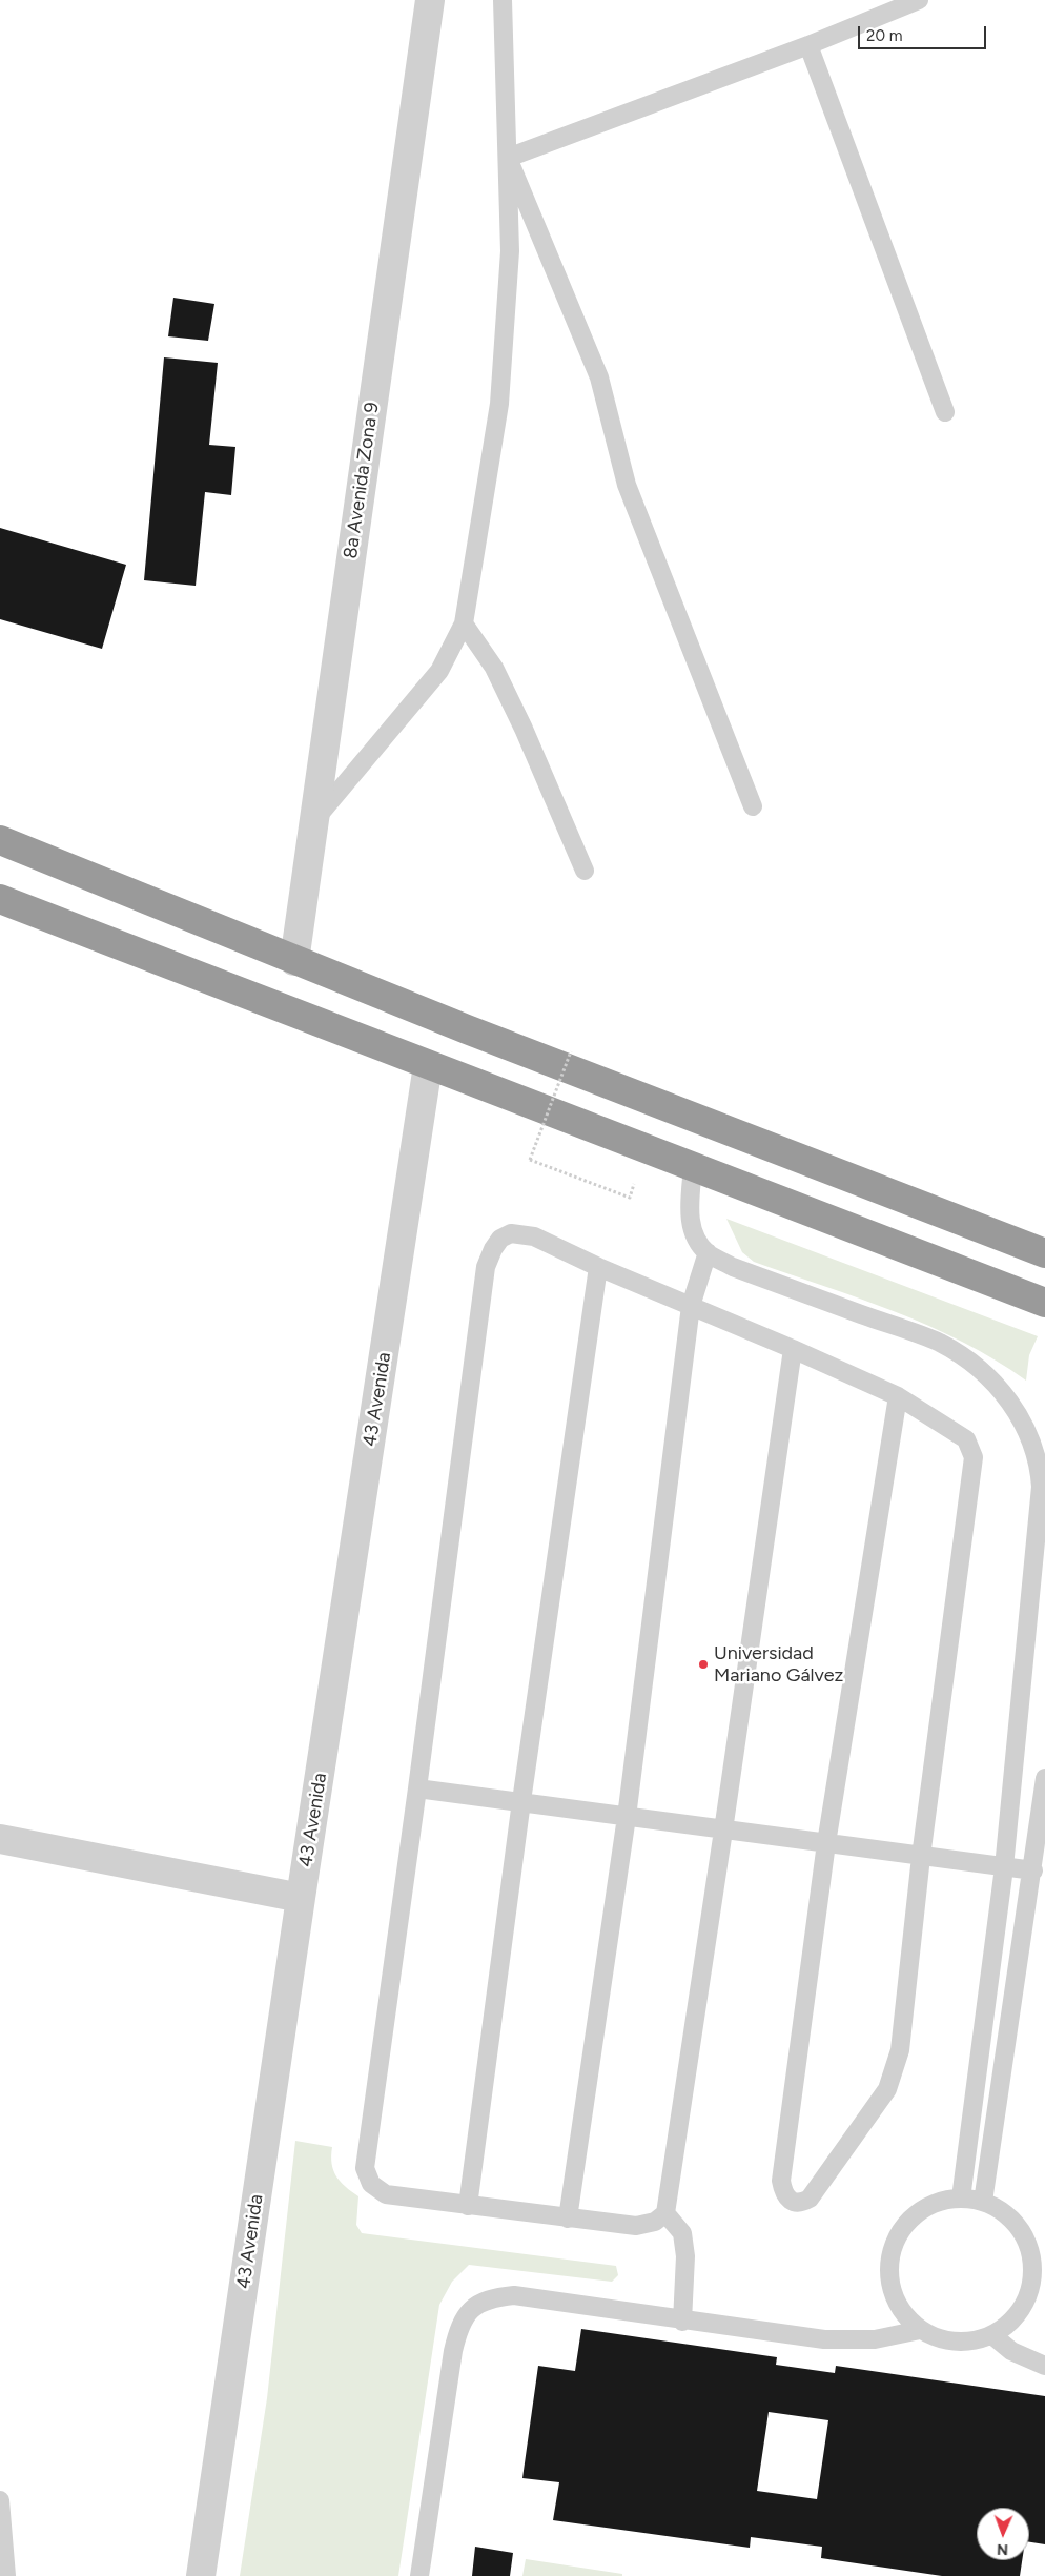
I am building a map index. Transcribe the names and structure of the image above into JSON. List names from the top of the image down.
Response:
{
  "streets": {
    "street": ["8a Avenida Zona 9", "43 Avenida"]
  },
  "places": ["Universidad Mariano Gálvez"],
  "scale_bar": "20 m",
  "north": "bottom"
}
